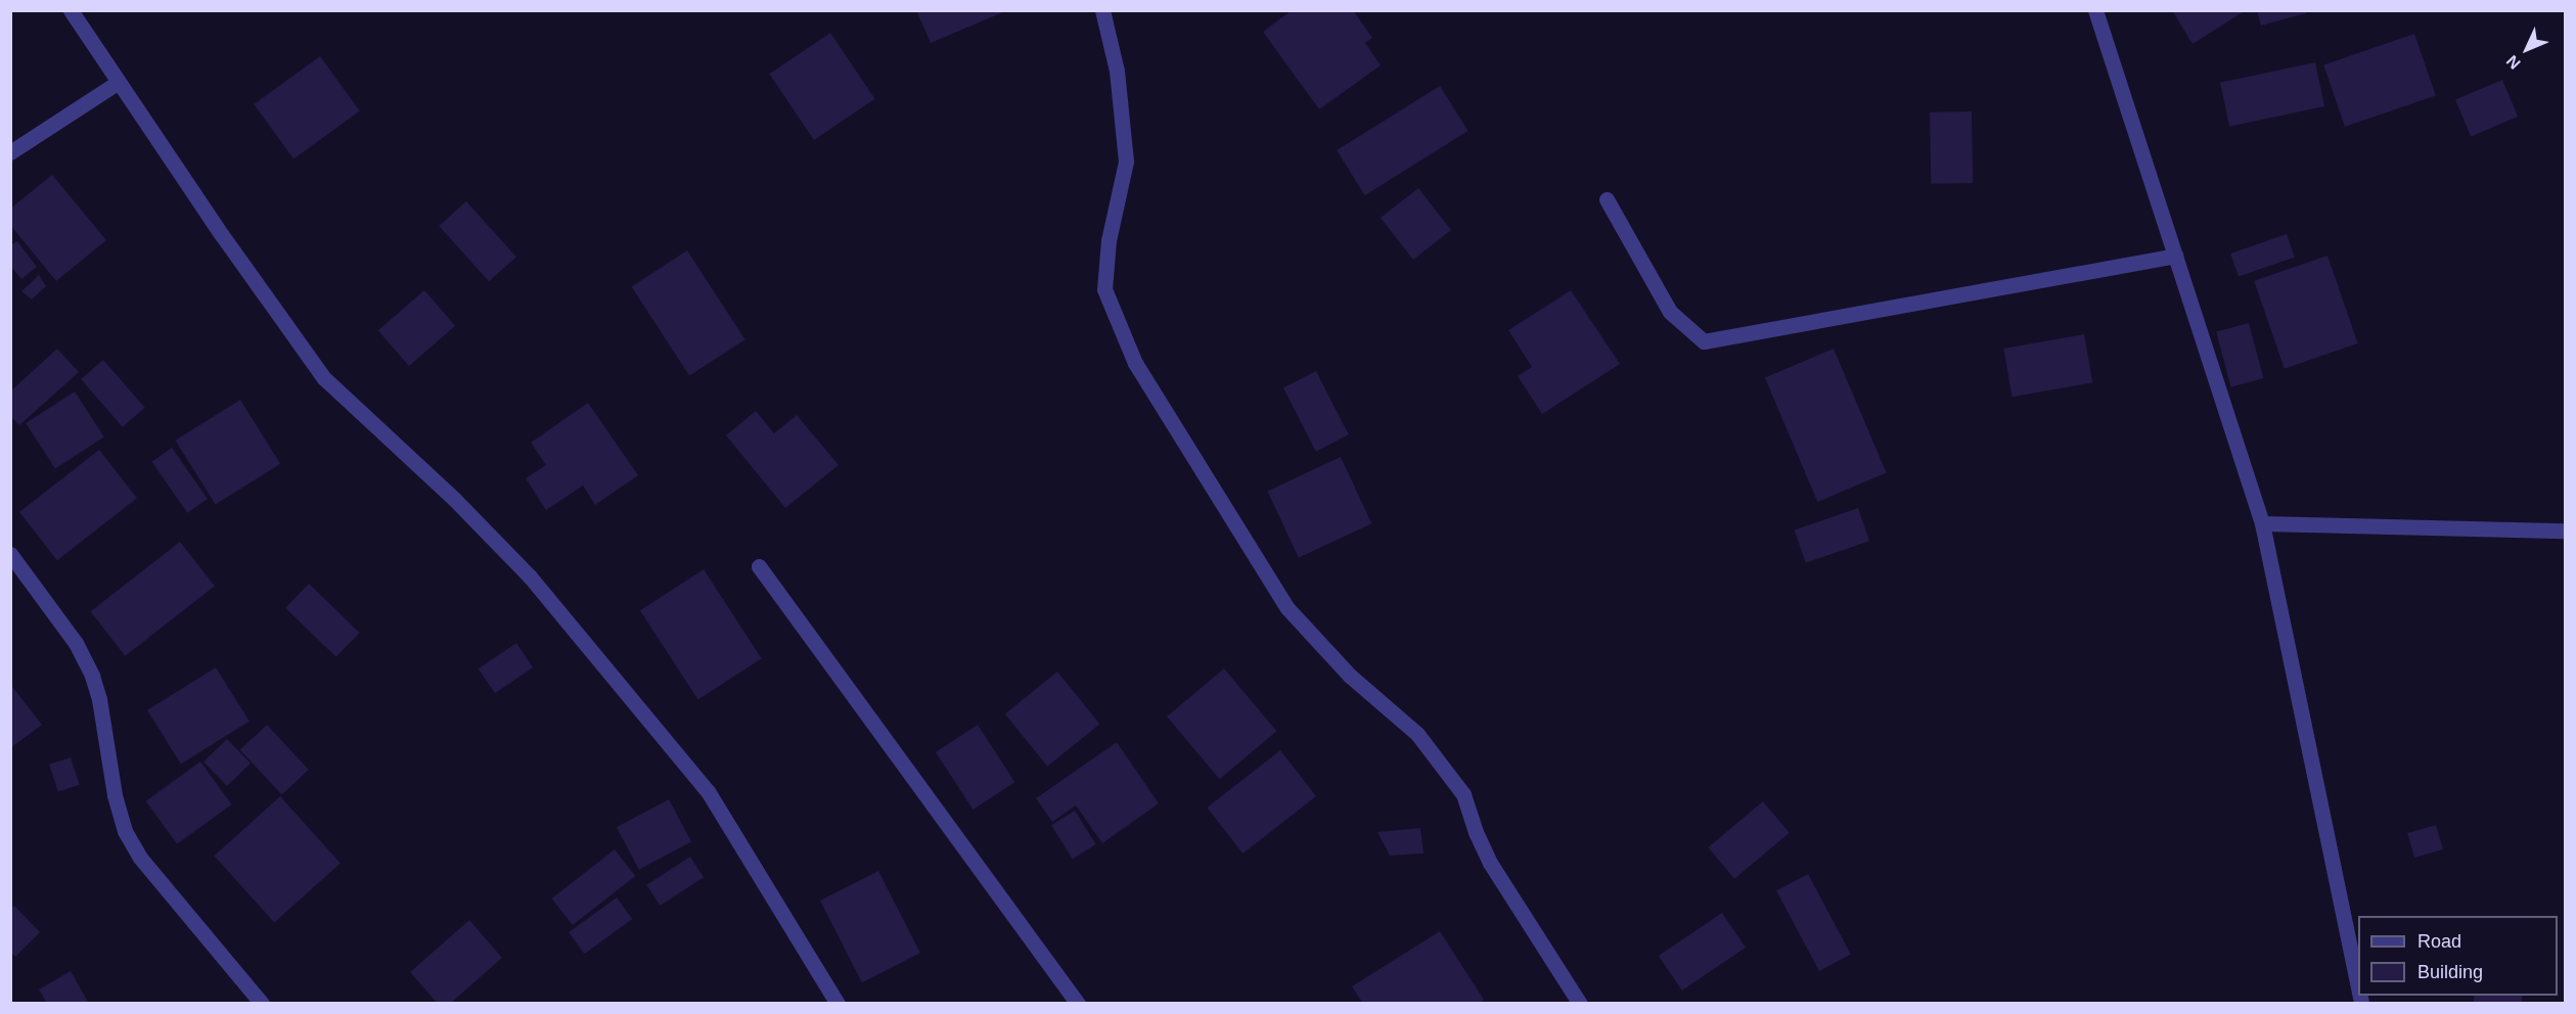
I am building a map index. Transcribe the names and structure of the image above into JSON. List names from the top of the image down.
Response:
{
  "legend": ["Road", "Building"],
  "north": "bottom left"
}
